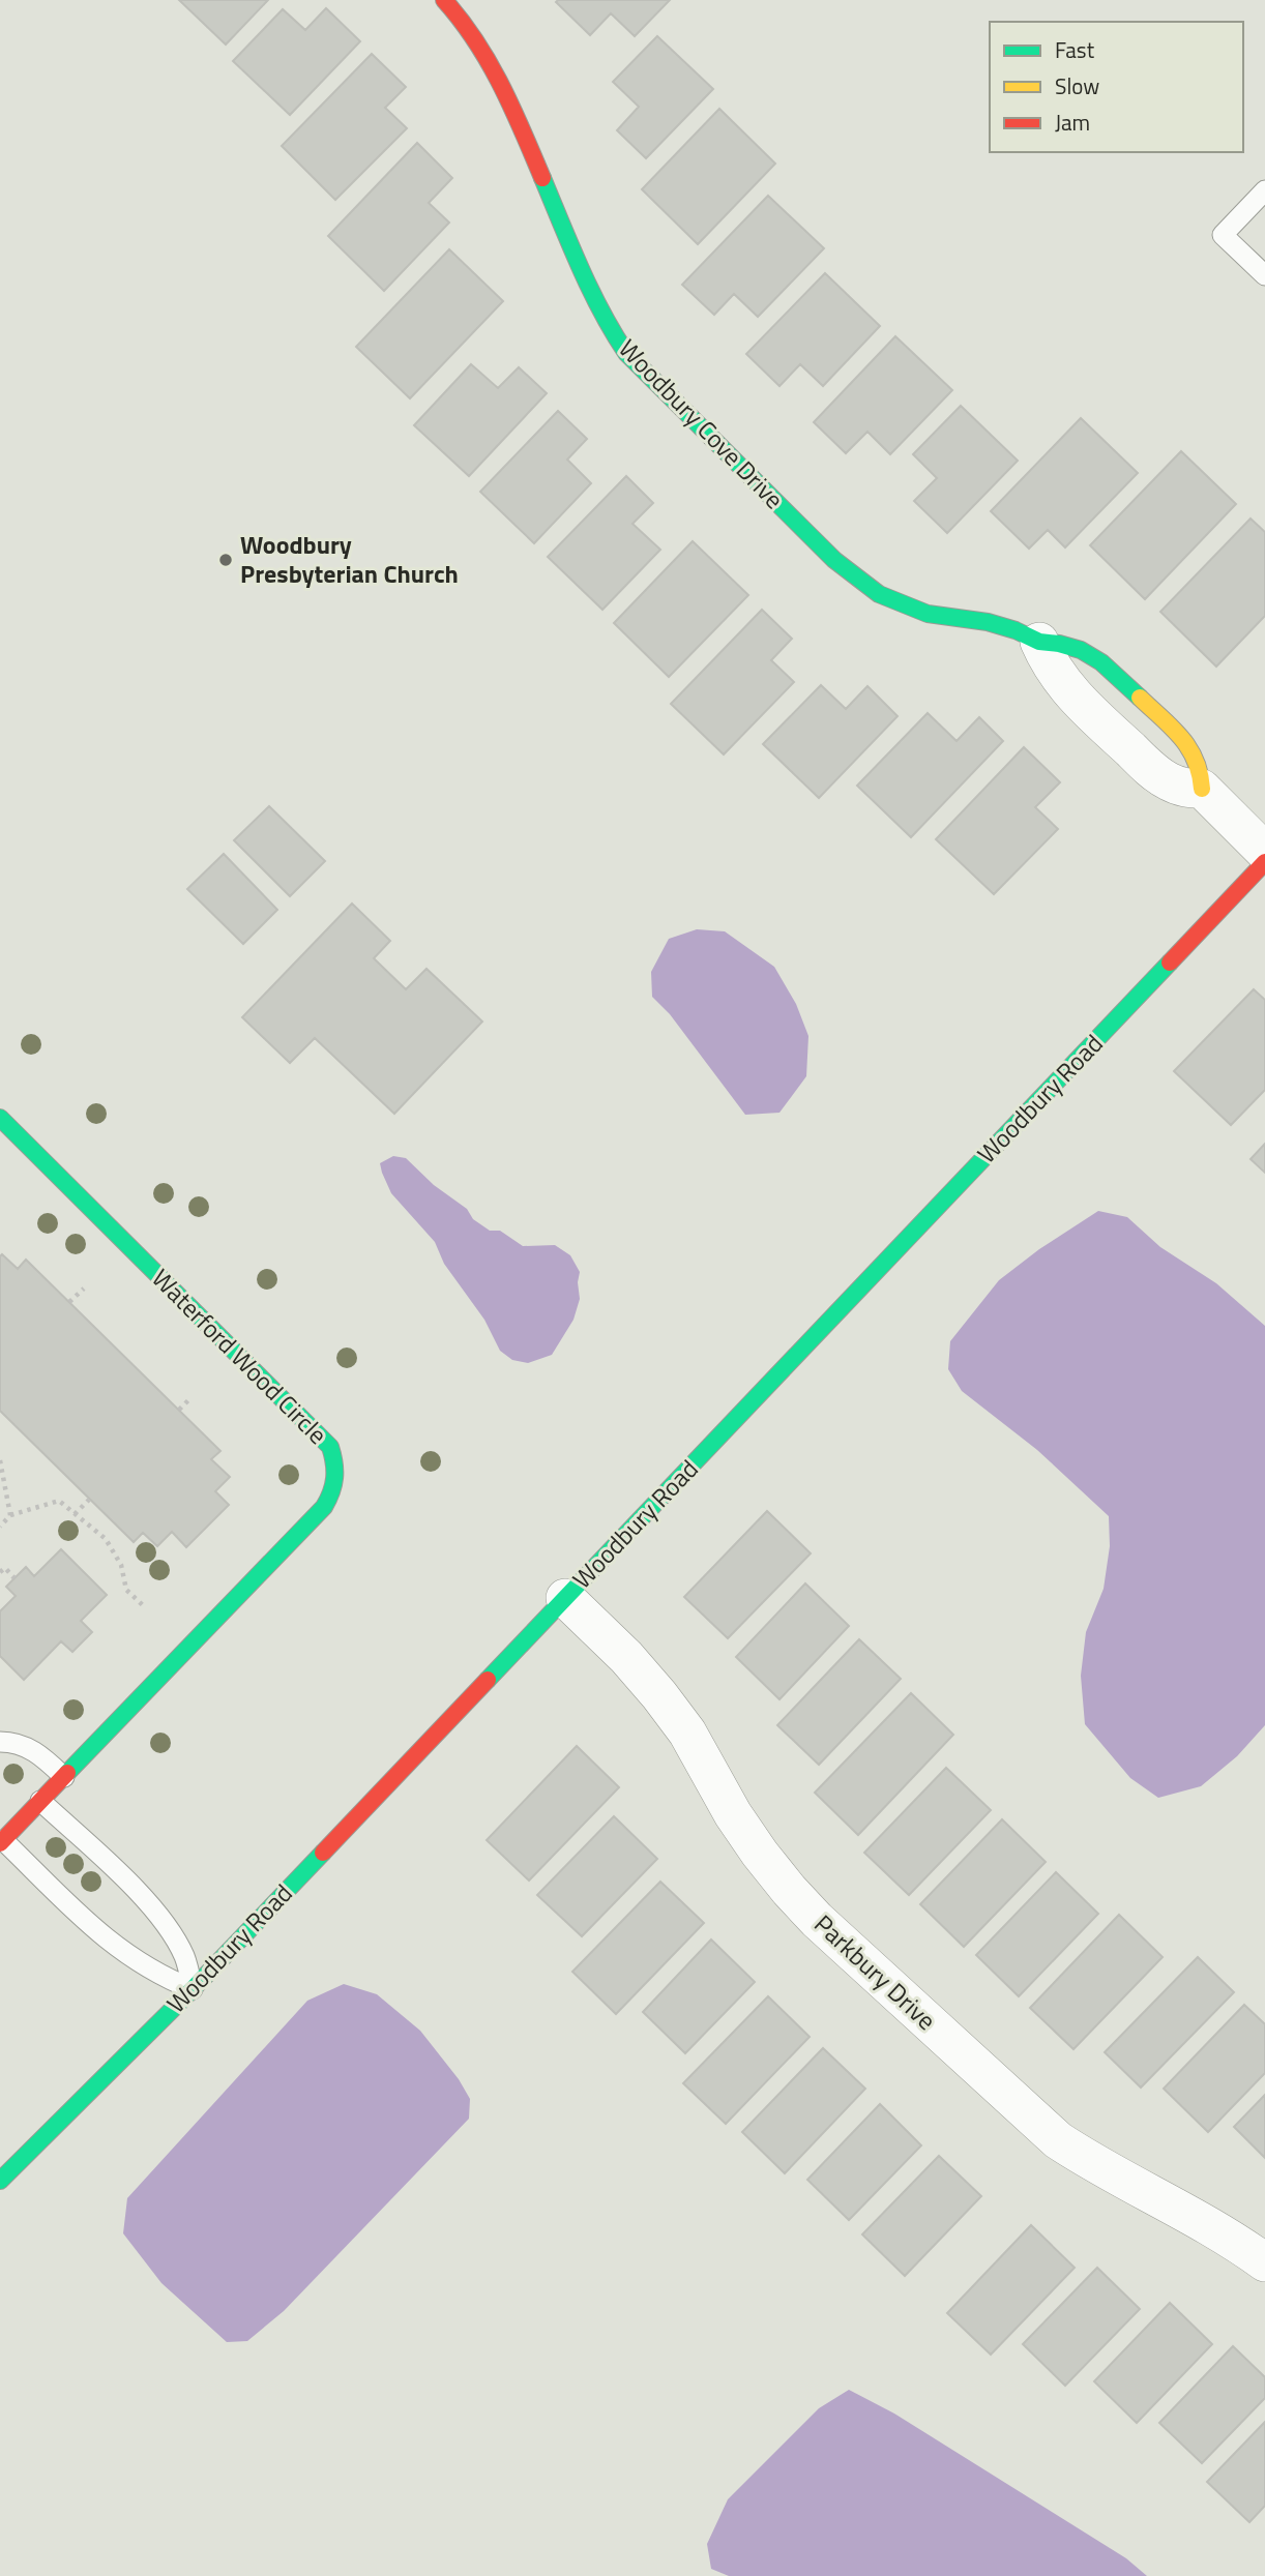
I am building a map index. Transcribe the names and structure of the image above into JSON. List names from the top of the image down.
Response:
{
  "streets": {
    "street": [
      "Woodbury Cove Drive",
      "Woodbury Road",
      "Waterford Wood Circle",
      "Parkbury Drive"
    ]
  },
  "crossings": [
    ["Woodbury Road", "Parkbury Drive"]
  ],
  "places": ["Woodbury Presbyterian Church"],
  "legend": ["Fast", "Slow", "Jam"]
}
